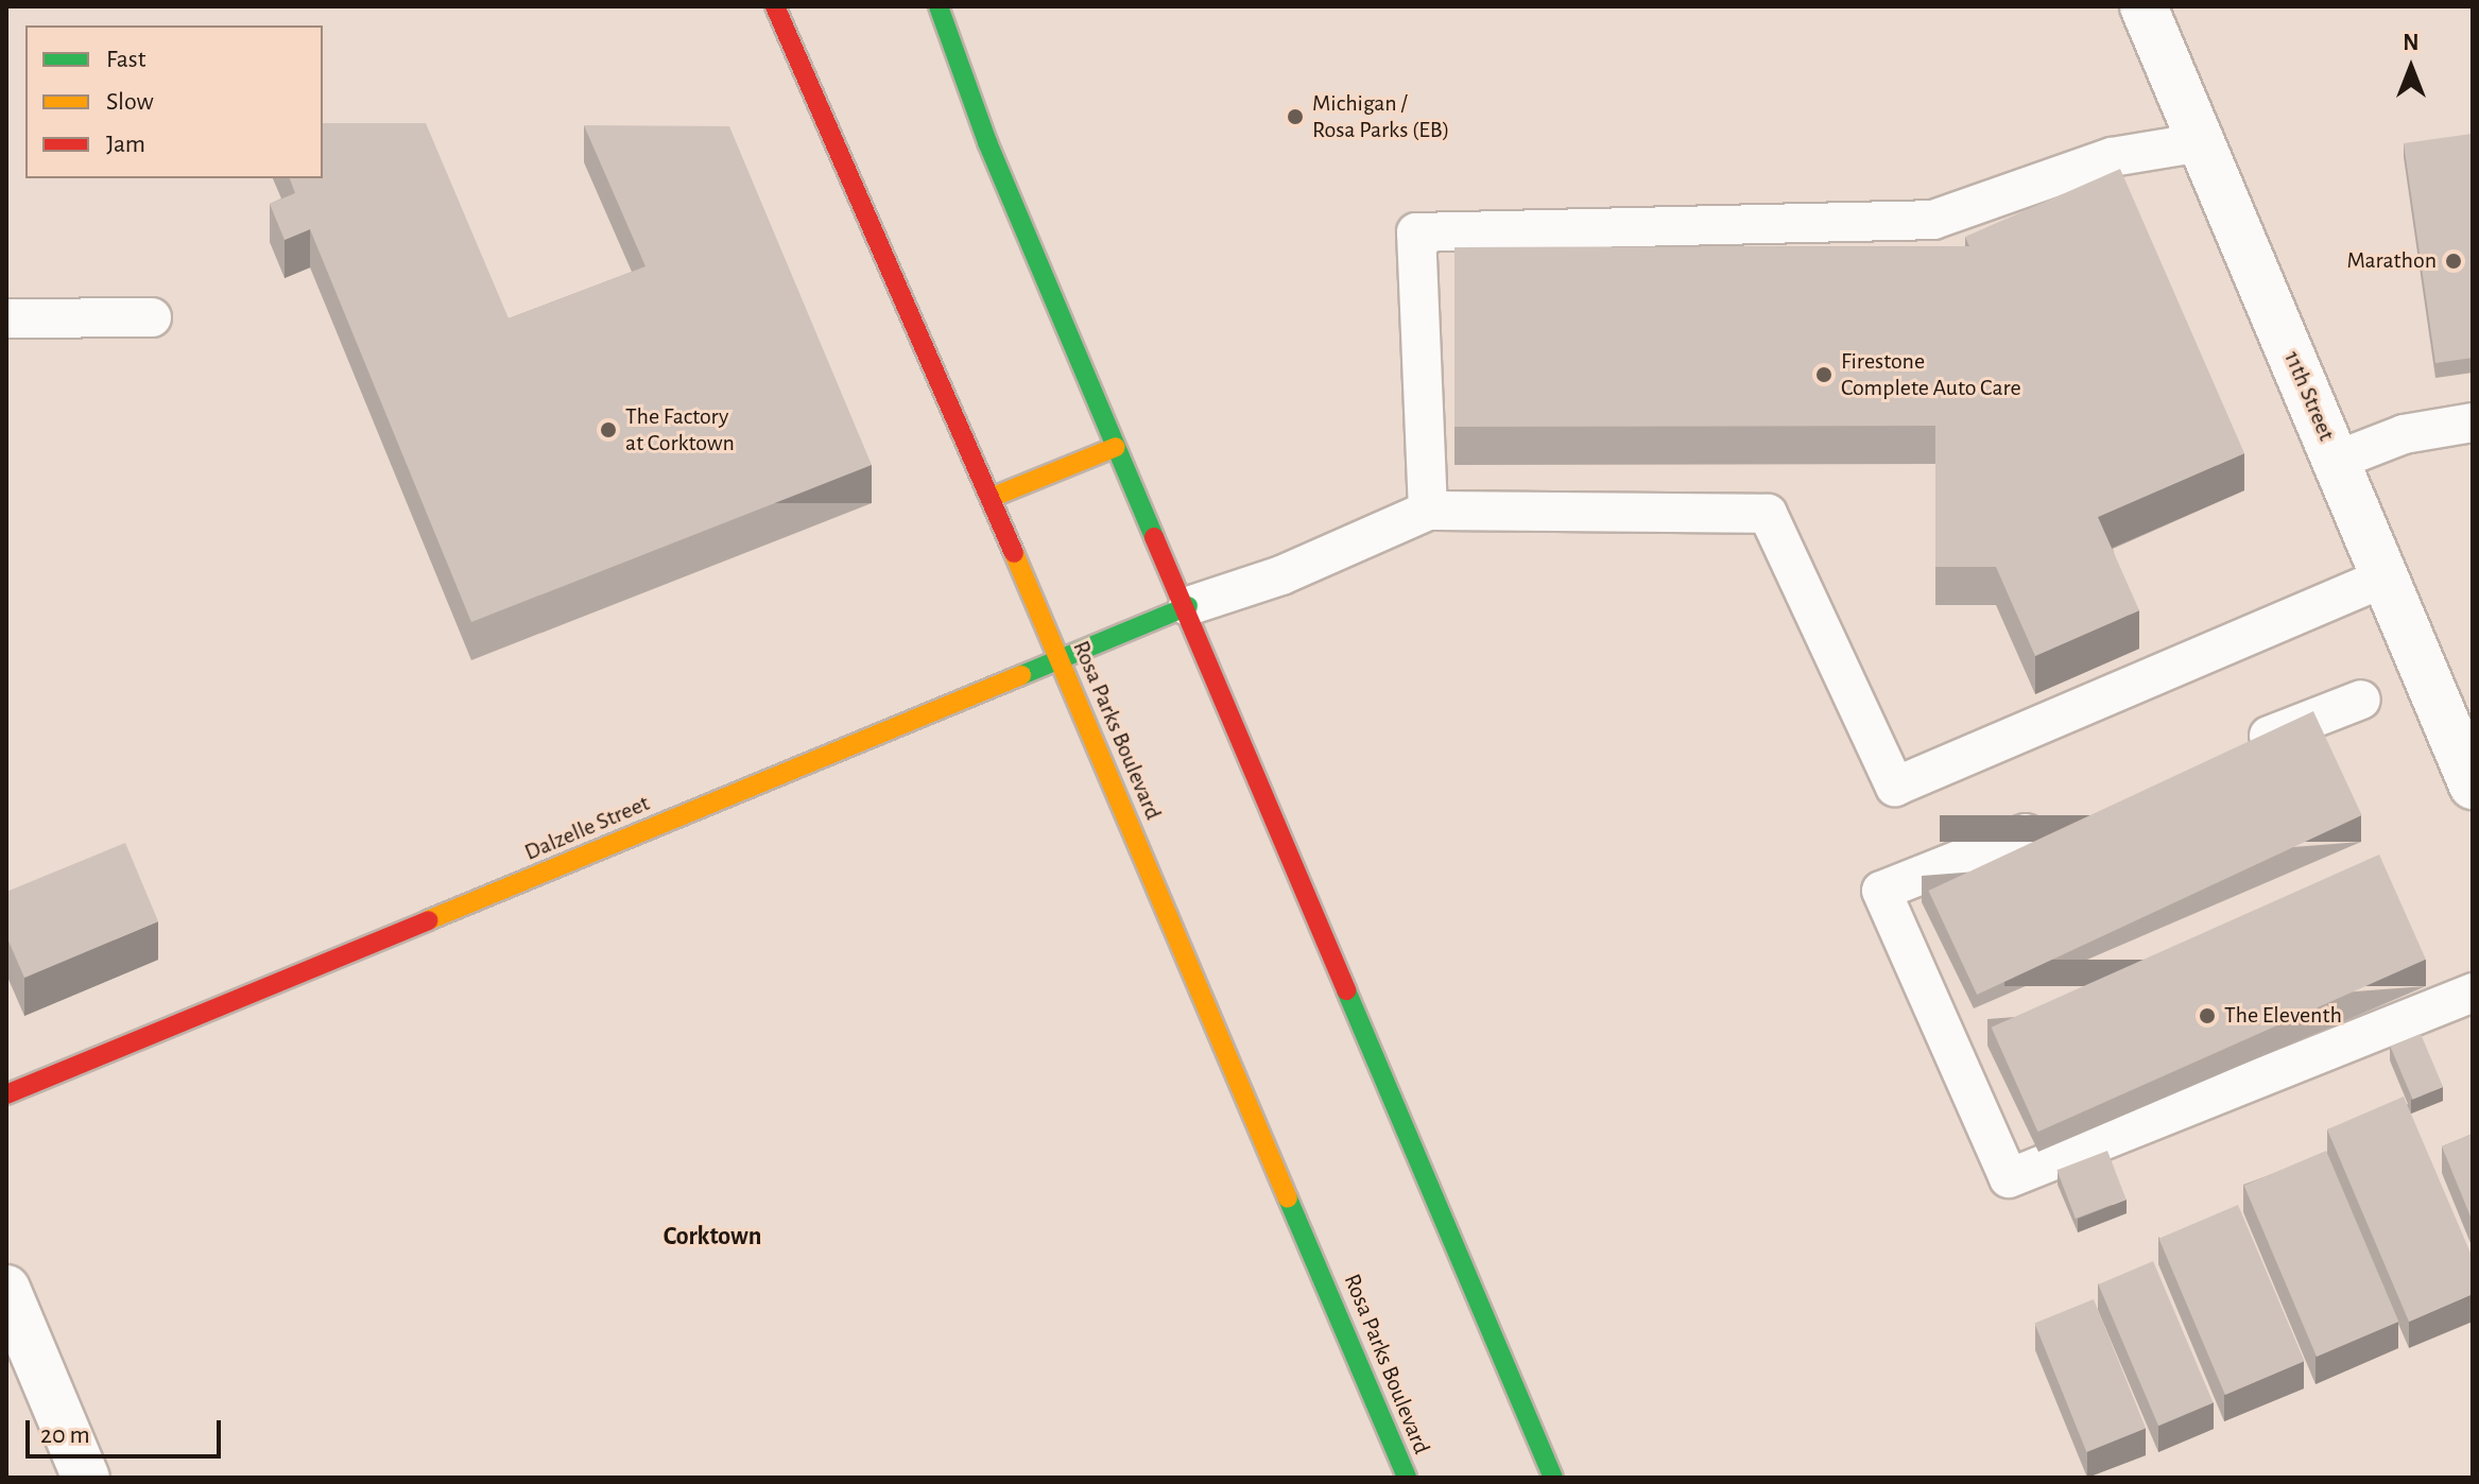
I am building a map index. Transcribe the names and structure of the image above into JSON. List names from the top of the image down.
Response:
{
  "streets": {
    "main road": ["Rosa Parks Boulevard", "Dalzelle Street"],
    "street": ["11th Street"]
  },
  "crossings": [
    ["Rosa Parks Boulevard", "Dalzelle Street"]
  ],
  "districts": ["Corktown"],
  "places": [
    "Michigan / Rosa Parks (EB)",
    "Marathon",
    "Firestone Complete Auto Care",
    "The Factory at Corktown",
    "The Eleventh"
  ],
  "legend": ["Fast", "Slow", "Jam"],
  "scale_bar": "20 m",
  "north": "top"
}
